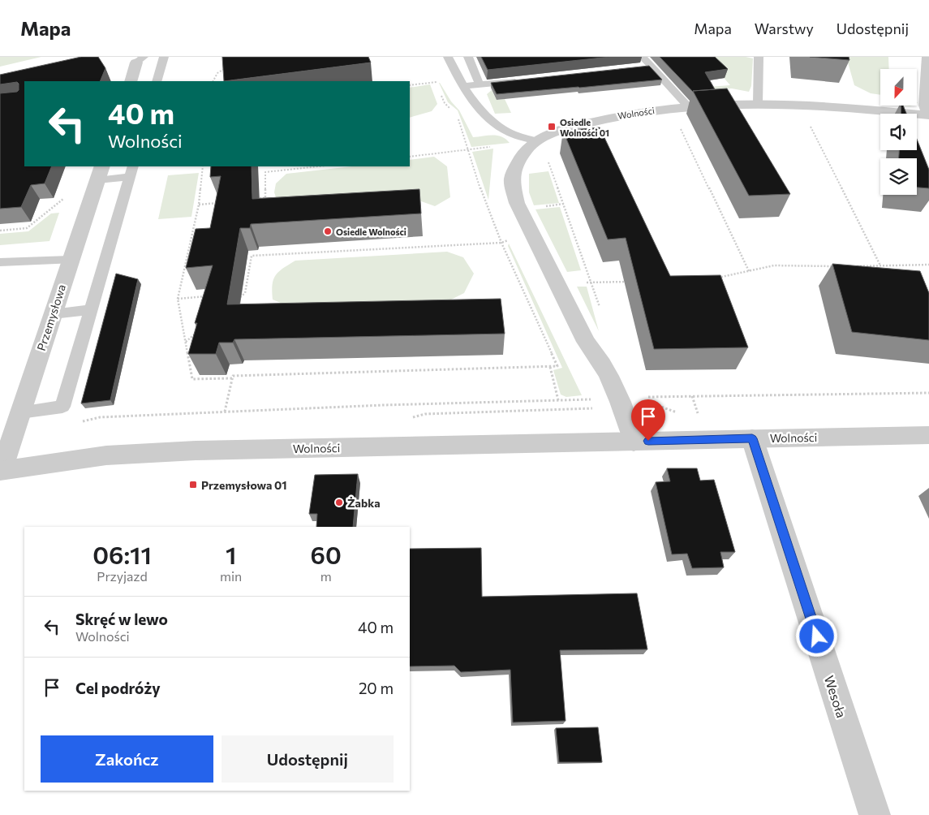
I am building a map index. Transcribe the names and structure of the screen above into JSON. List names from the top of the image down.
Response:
{
  "streets": {
    "street": ["Wolności", "Przemysłowa", "Wesoła"]
  },
  "crossings": [
    ["Wolności", "Przemysłowa"],
    ["Wolności", "Wesoła"]
  ],
  "places": {
    "transit": ["Osiedle Wolności 01", "Przemysłowa 01"],
    "other": ["Osiedle Wolności", "Żabka"]
  },
  "north": "bottom",
  "page": {
    "header": "Mapa",
    "nav": ["Mapa", "Warstwy", "Udostępnij"],
    "turn": ["40 m", "Wolności"],
    "eta": [
      "06:11",
      "Przyjazd",
      "1",
      "min",
      "60",
      "m"
    ],
    "list": [
      {
        "name": "Skręć w lewo",
        "note": "Wolności",
        "value": "40 m"
      },
      {
        "name": "Cel podróży",
        "value": "20 m"
      }
    ],
    "buttons": ["Zakończ", "Udostępnij"]
  }
}
